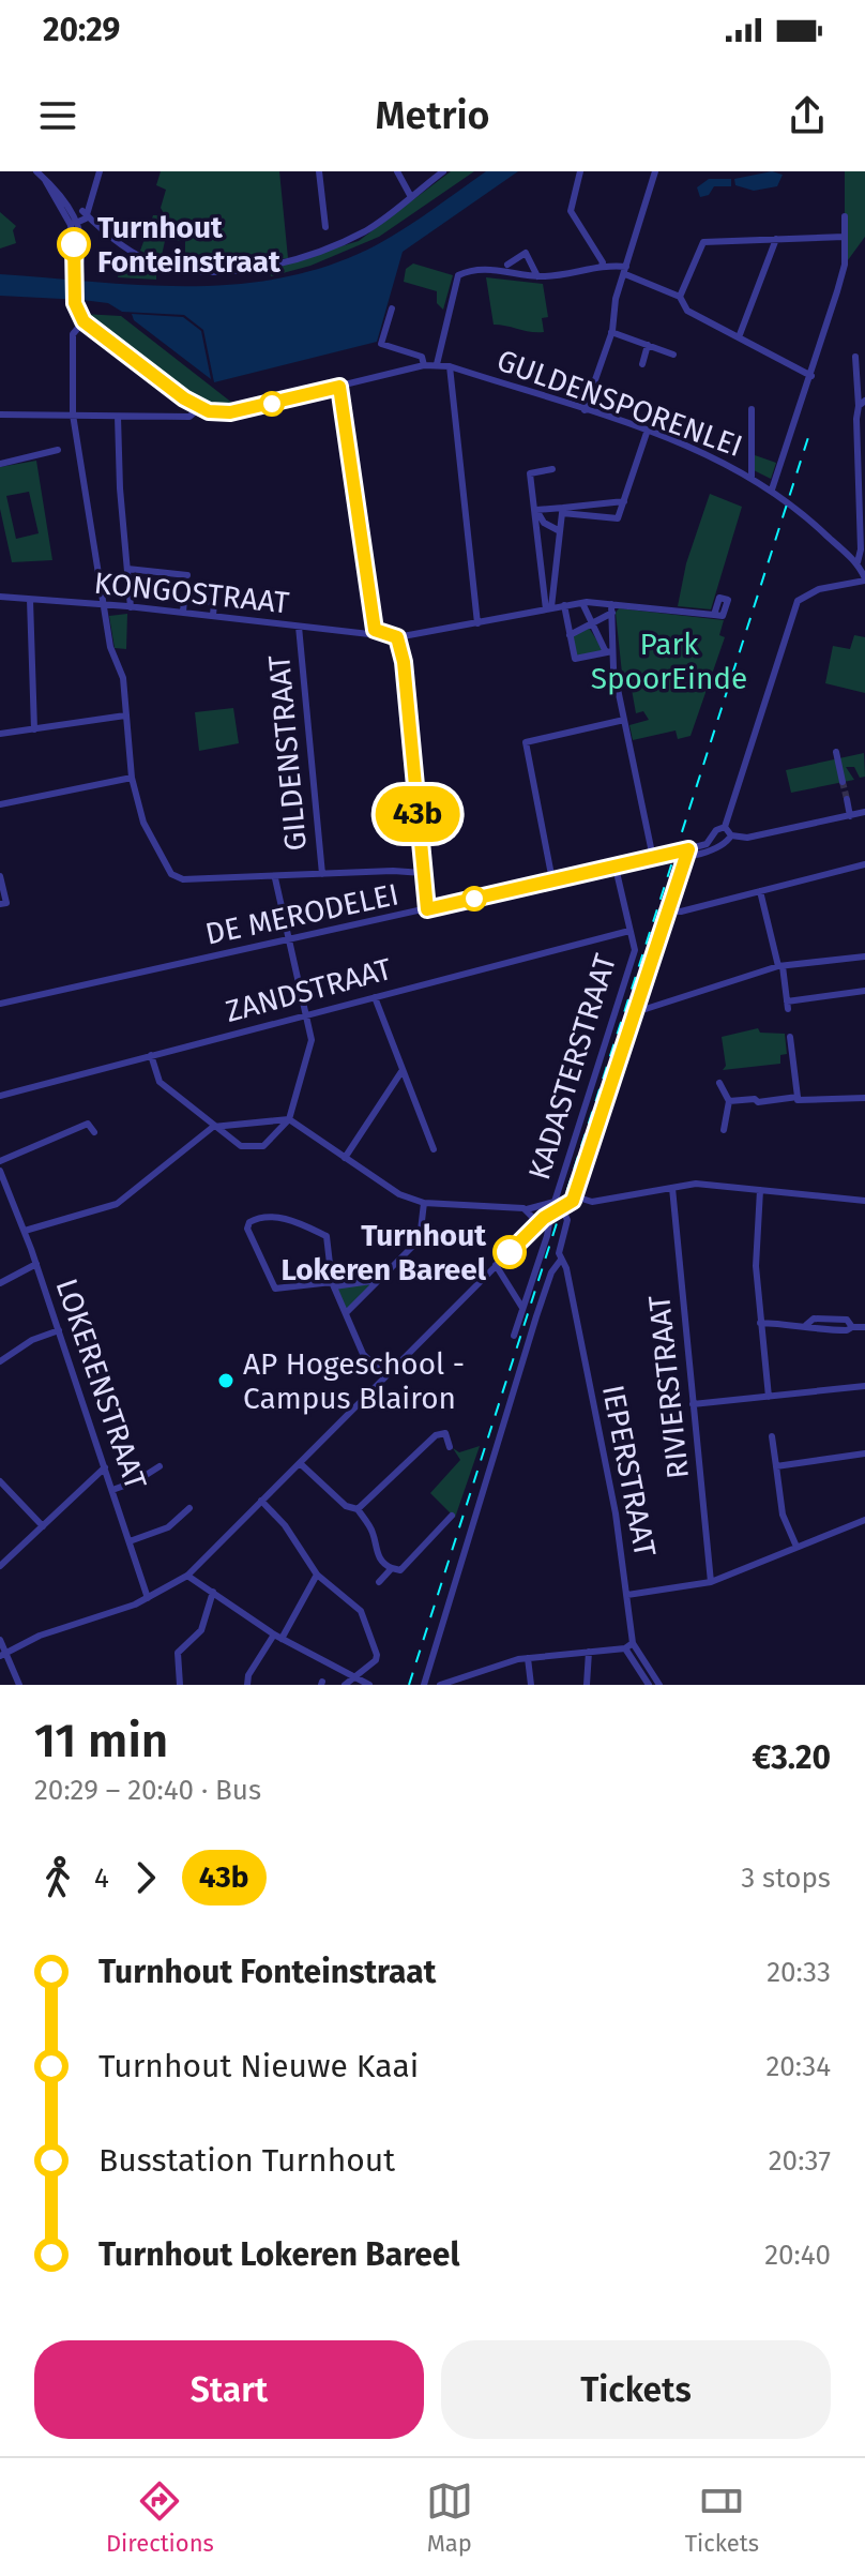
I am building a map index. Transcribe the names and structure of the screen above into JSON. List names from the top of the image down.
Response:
{
  "streets": {
    "street": [
      "GULDENSPORENLEI",
      "KONGOSTRAAT",
      "GILDENSTRAAT",
      "DE MERODELEI",
      "ZANDSTRAAT",
      "KADASTERSTRAAT",
      "LOKERENSTRAAT",
      "RIVIERSTRAAT",
      "IEPERSTRAAT"
    ]
  },
  "crossings": [
    ["KONGOSTRAAT", "GILDENSTRAAT"],
    ["DE MERODELEI", "KADASTERSTRAAT"],
    ["ZANDSTRAAT", "KADASTERSTRAAT"]
  ],
  "parks": ["Park SpoorEinde"],
  "places": ["Turnhout Fonteinstraat", "Turnhout Lokeren Bareel", "AP Hogeschool - Campus Blairon"],
  "lines": ["bus line 43b"],
  "page": {
    "status": "20:29",
    "header": "Metrio",
    "on_map": "43b",
    "heading": ["11 min", "20:29 – 20:40 · Bus", "€3.20"],
    "legs": ["4", "43b", "3 stops"],
    "list": [
      {
        "name": "Turnhout Fonteinstraat",
        "value": "20:33"
      },
      {
        "name": "Turnhout Nieuwe Kaai",
        "value": "20:34"
      },
      {
        "name": "Busstation Turnhout",
        "value": "20:37"
      },
      {
        "name": "Turnhout Lokeren Bareel",
        "value": "20:40"
      }
    ],
    "buttons": ["Start", "Tickets"],
    "tabs": ["Directions", "Map", "Tickets"]
  }
}
